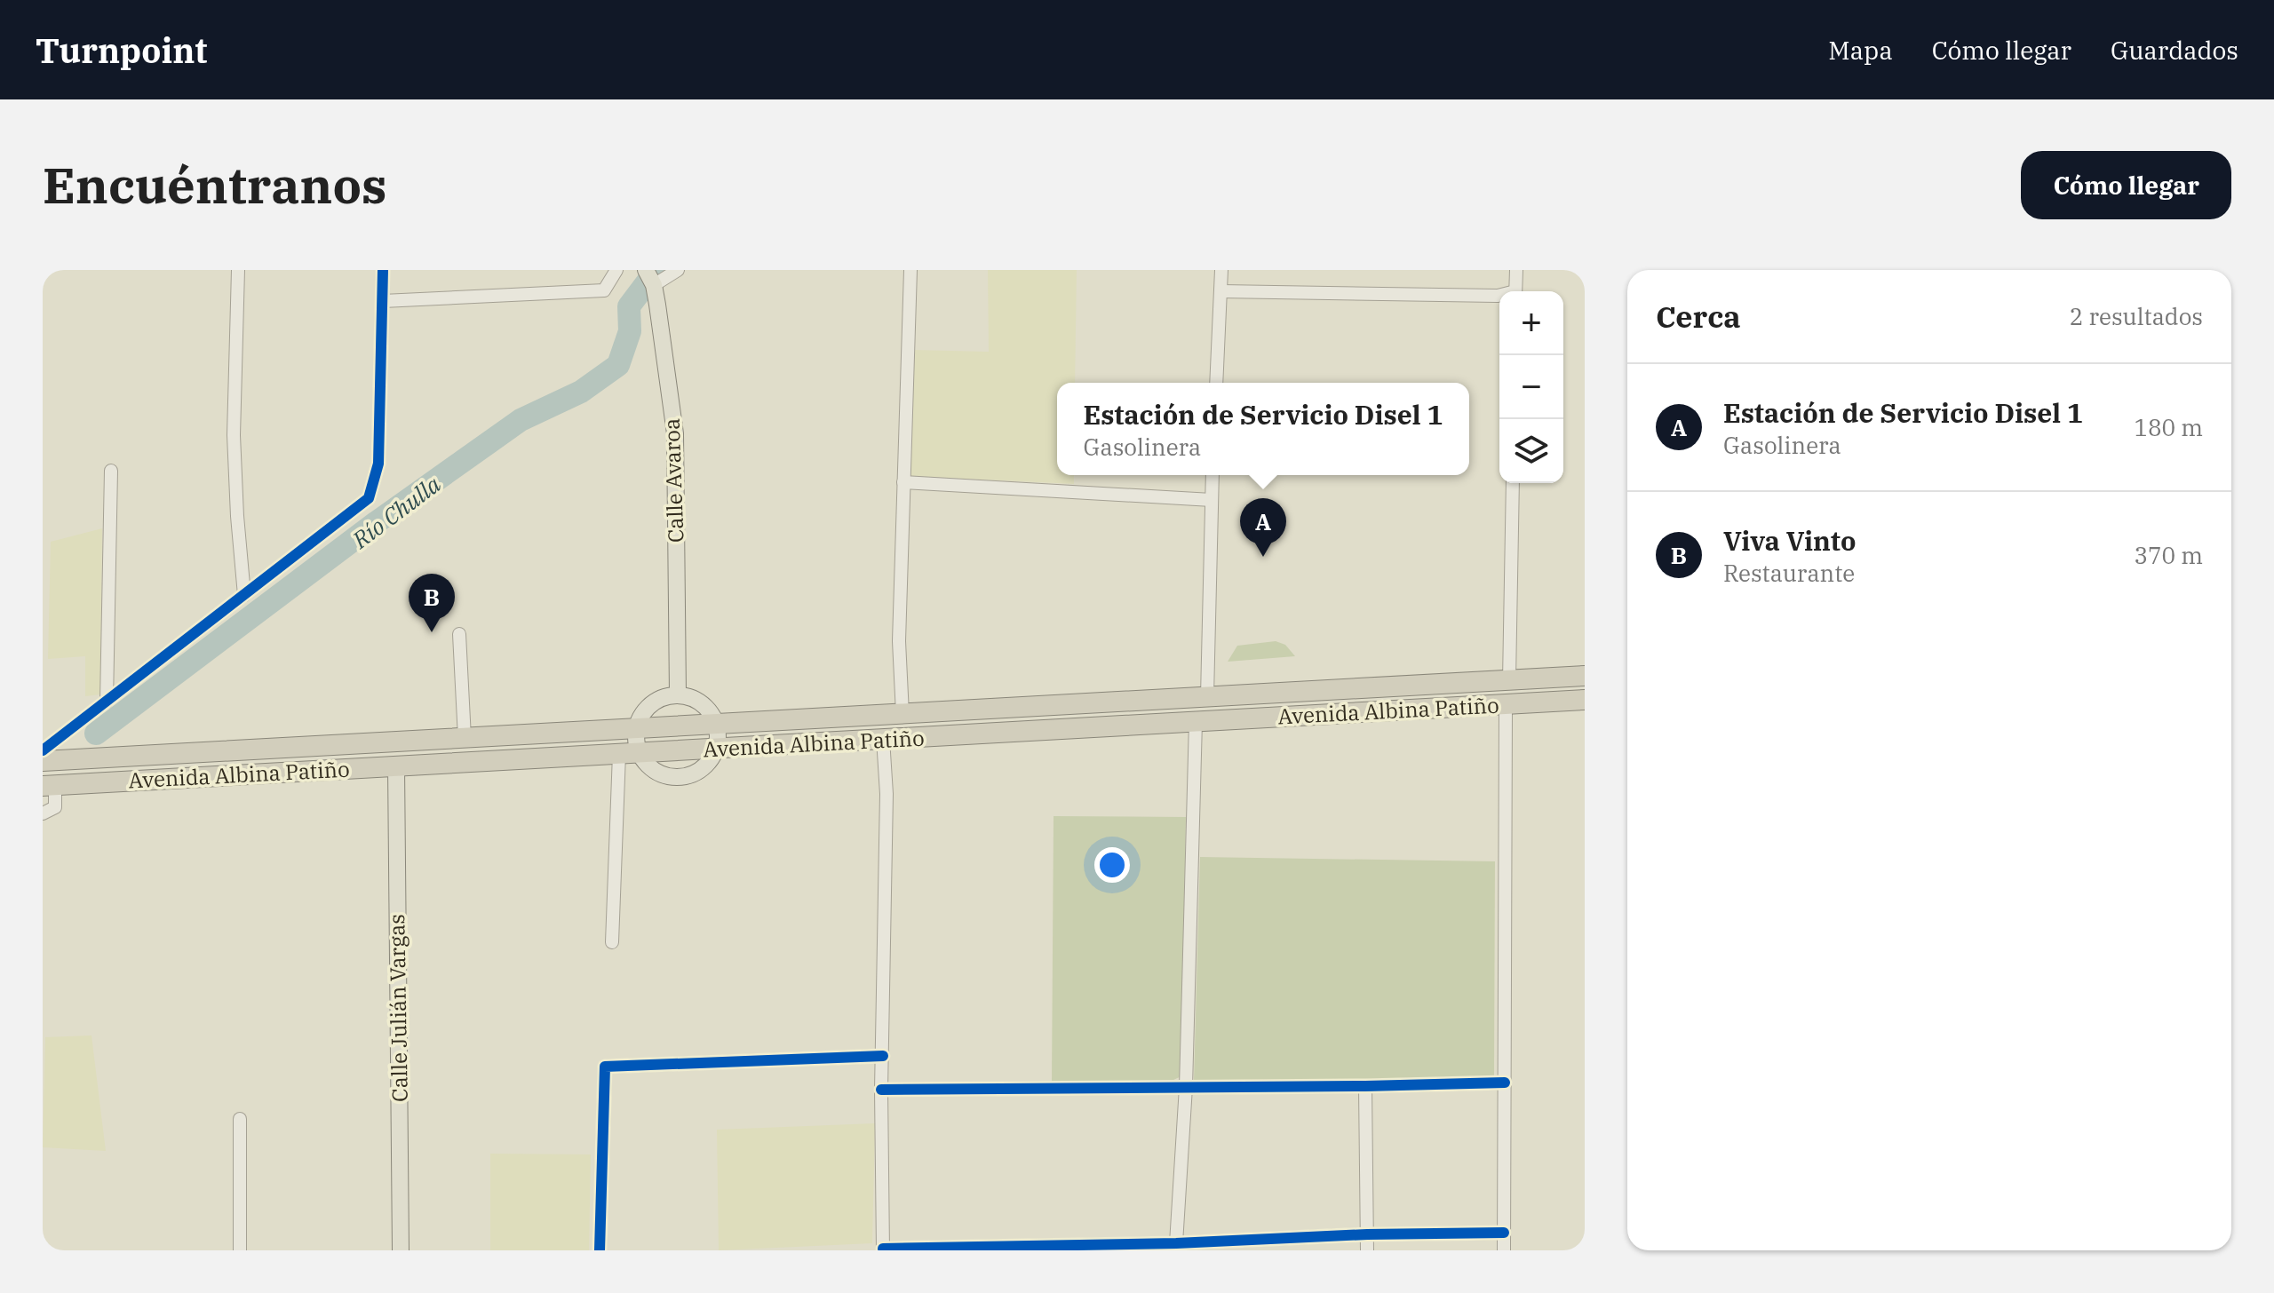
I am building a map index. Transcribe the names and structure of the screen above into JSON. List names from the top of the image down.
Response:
{
  "streets": {
    "highway": ["Avenida Albina Patiño"],
    "main road": ["Calle Avaroa", "Calle Julián Vargas"]
  },
  "crossings": [
    ["Avenida Albina Patiño", "Calle Julián Vargas"]
  ],
  "water": ["Río Chulla"],
  "page": {
    "header": "Turnpoint",
    "nav": ["Mapa", "Cómo llegar", "Guardados"],
    "buttons": "Cómo llegar",
    "title": "Encuéntranos",
    "heading": ["Cerca", "2 resultados"],
    "map_buttons": ["+", "−"],
    "list": [
      {
        "mark": "A",
        "name": "Estación de Servicio Disel 1",
        "note": "Gasolinera",
        "value": "180 m"
      },
      {
        "mark": "B",
        "name": "Viva Vinto",
        "note": "Restaurante",
        "value": "370 m"
      }
    ],
    "popup": ["Estación de Servicio Disel 1", "Gasolinera"],
    "pins": ["A", "B"]
  }
}
